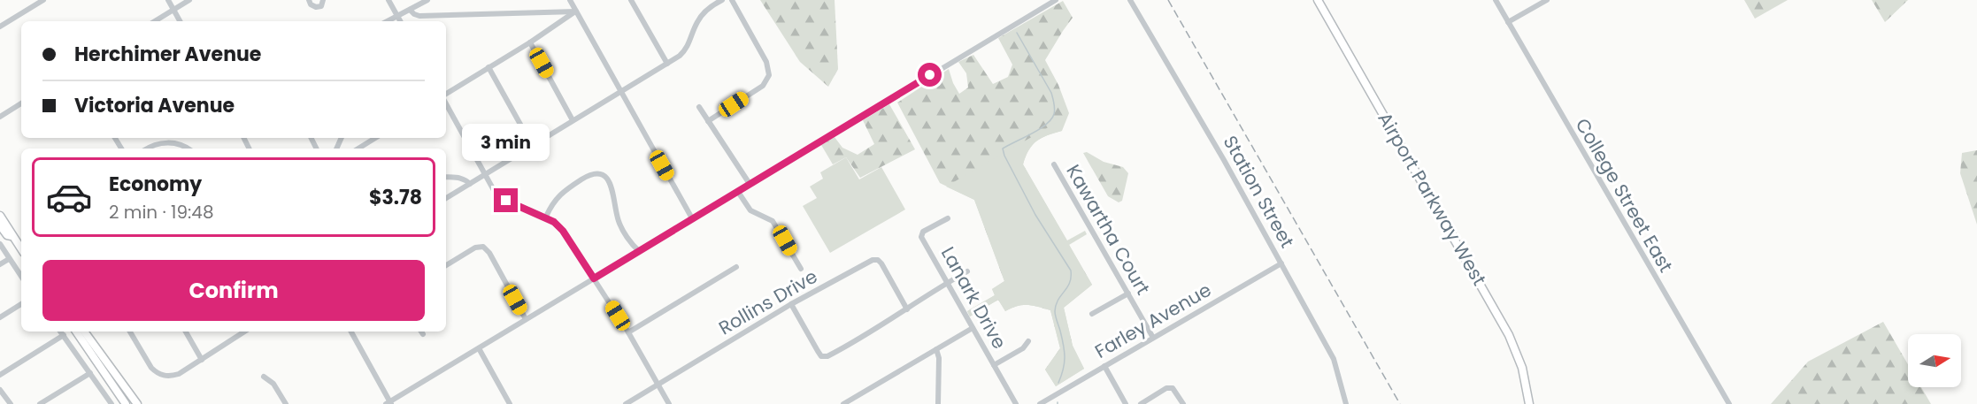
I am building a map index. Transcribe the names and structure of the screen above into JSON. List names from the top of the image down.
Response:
{
  "streets": {
    "main road": ["Airport Parkway West"],
    "street": [
      "Station Street",
      "College Street East",
      "Kawartha Court",
      "Lanark Drive",
      "Rollins Drive",
      "Farley Avenue"
    ]
  },
  "crossings": [
    ["Station Street", "Farley Avenue"],
    ["Kawartha Court", "Farley Avenue"]
  ],
  "north": "right",
  "page": {
    "banner": ["Herchimer Avenue", "Victoria Avenue"],
    "bubble": "3 min",
    "list": [
      {
        "name": "Economy",
        "note": "2 min · 19:48",
        "value": "$3.78"
      }
    ],
    "buttons": "Confirm"
  }
}
